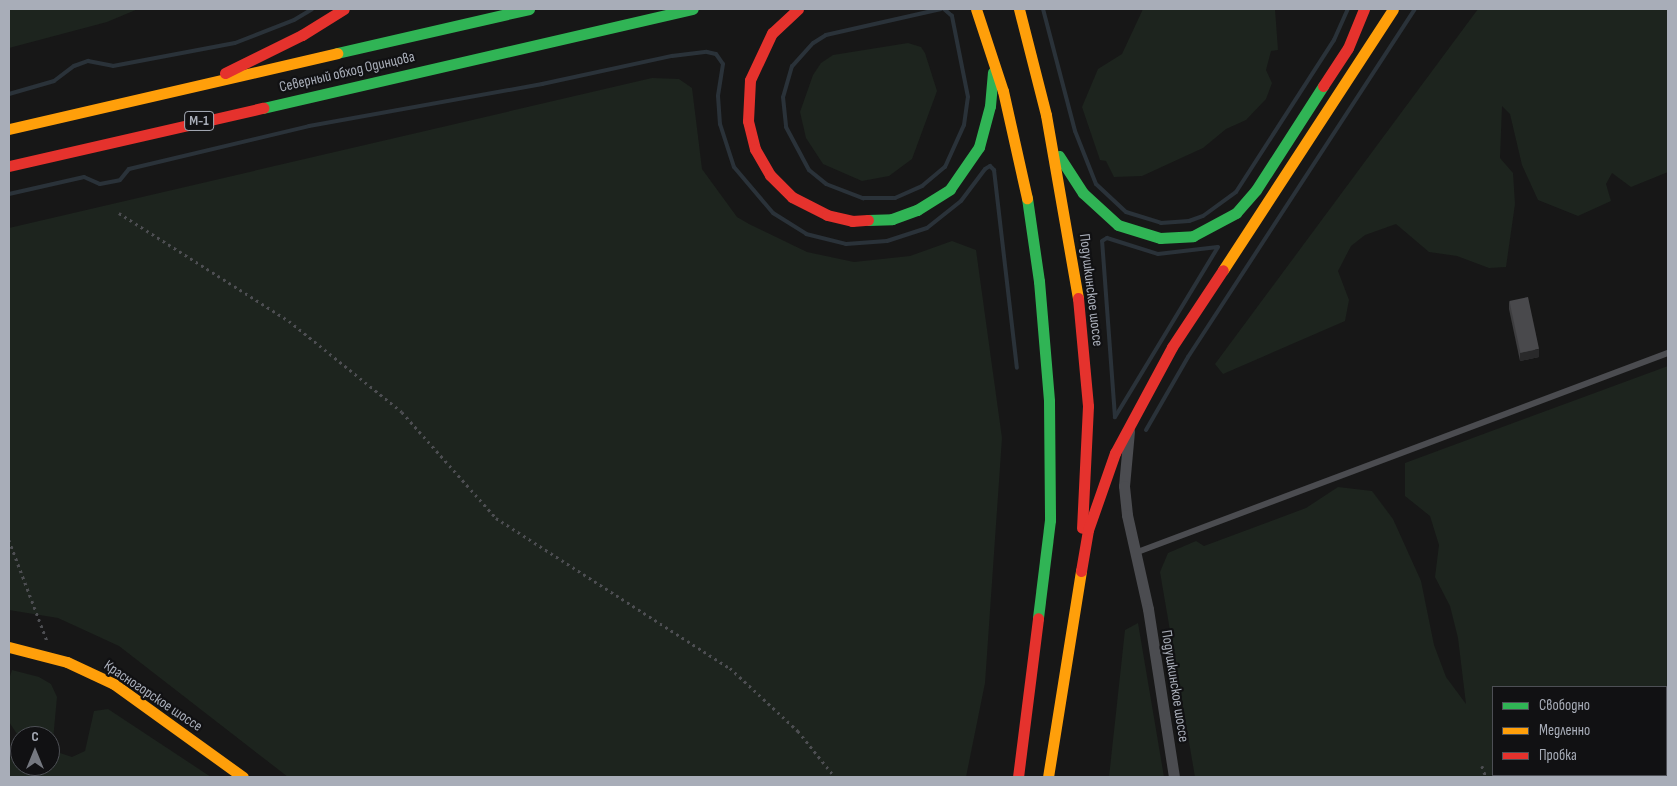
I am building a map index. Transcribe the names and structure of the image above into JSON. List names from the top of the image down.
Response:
{
  "streets": {
    "main road": [
      "Северный обход Одинцова",
      "М-1",
      "Подушкинское шоссе",
      "Красногорское шоссе"
    ]
  },
  "legend": ["Свободно", "Медленно", "Пробка"],
  "north": "top"
}
